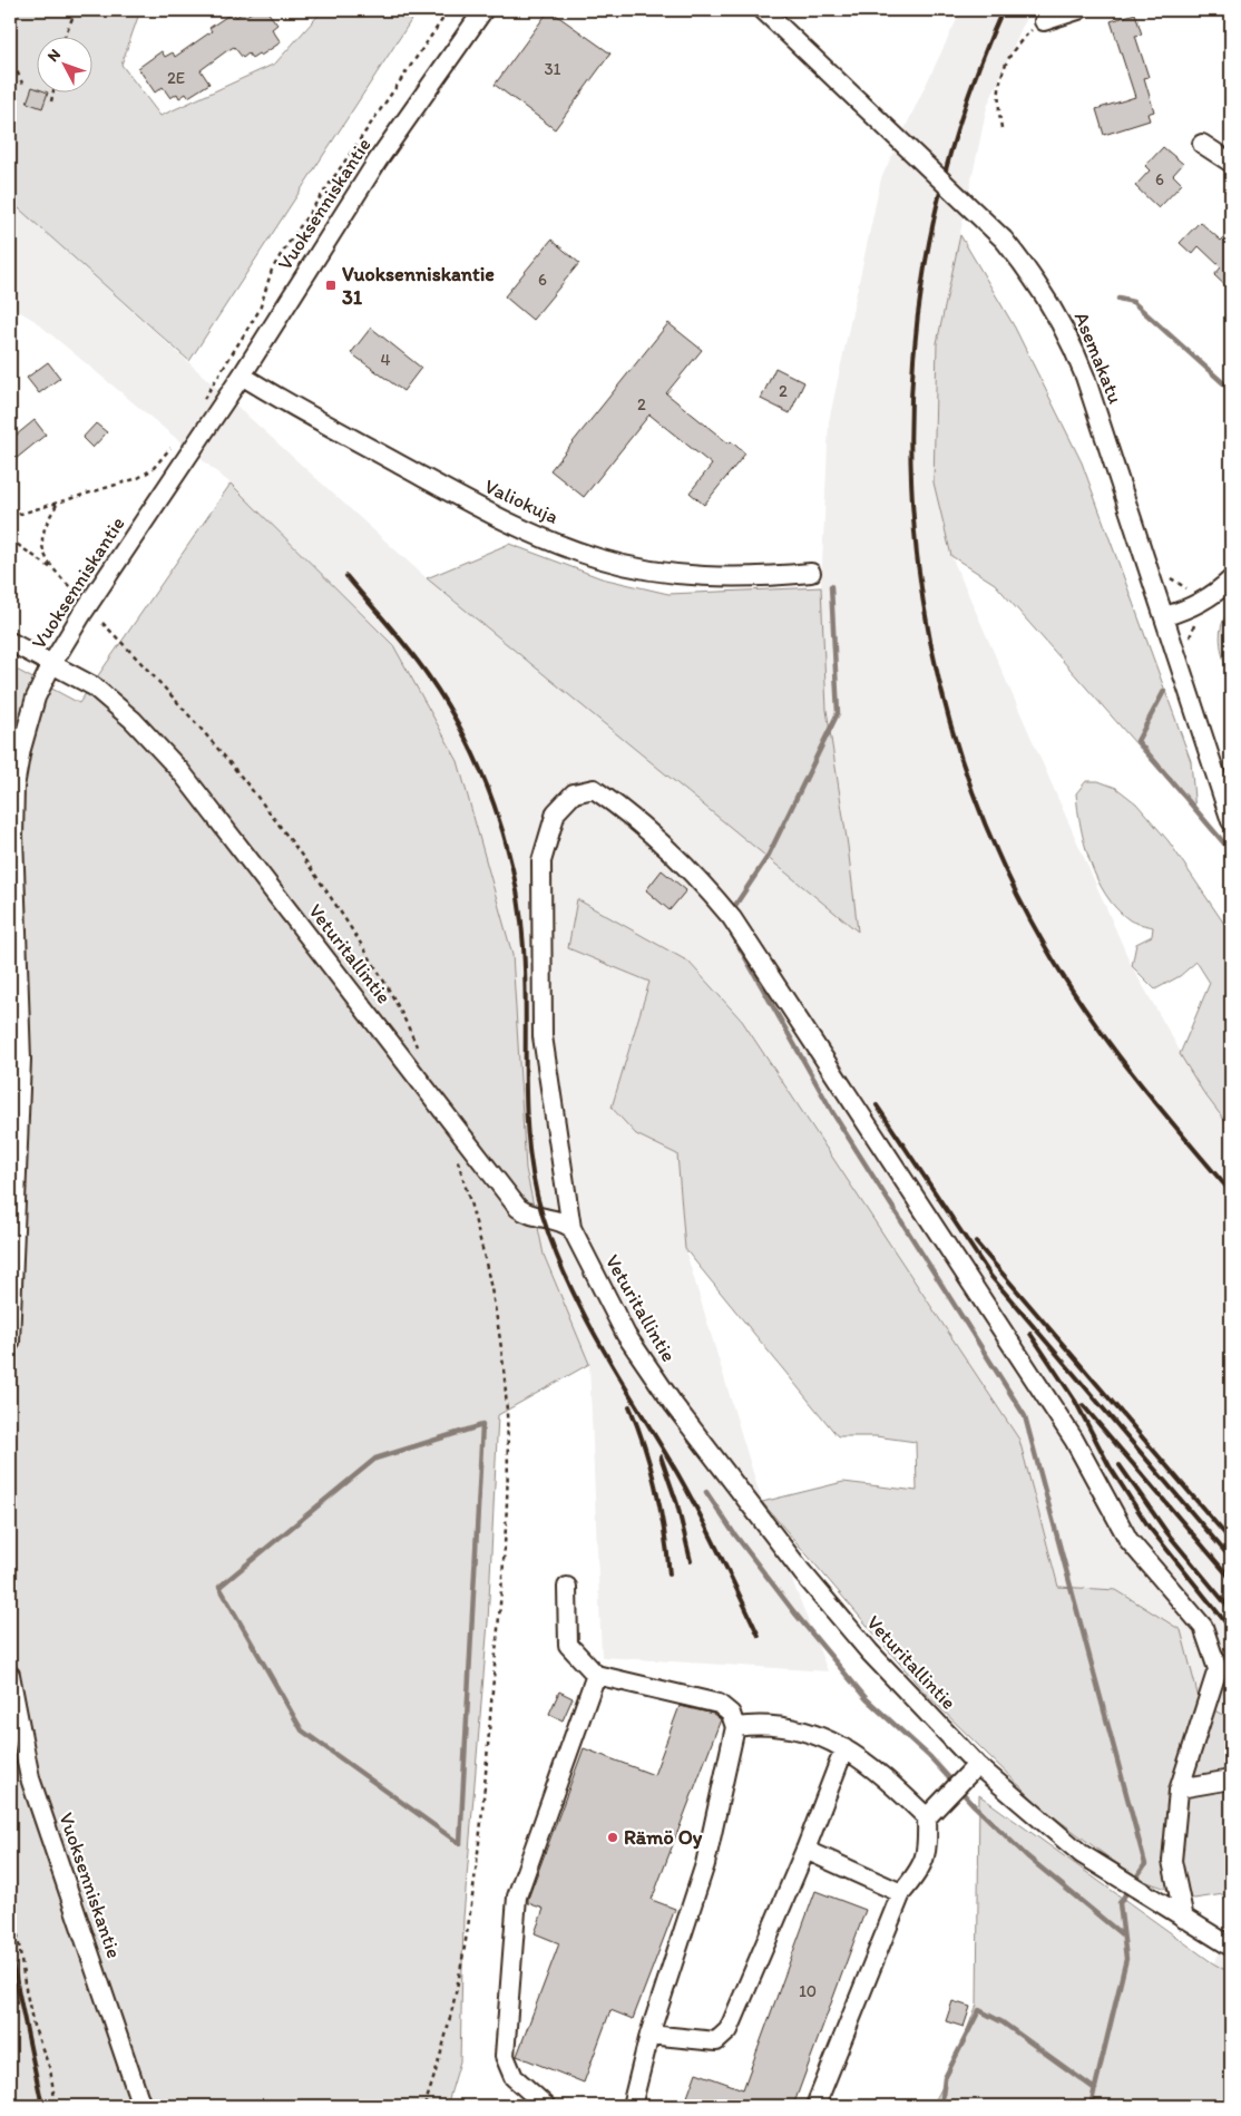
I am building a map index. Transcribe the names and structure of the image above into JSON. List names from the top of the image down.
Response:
{
  "streets": {
    "street": [
      "Vuoksenniskantie",
      "Asemakatu",
      "Valiokuja",
      "Veturitallintie"
    ]
  },
  "crossings": [
    ["Vuoksenniskantie", "Valiokuja"],
    ["Vuoksenniskantie", "Veturitallintie"]
  ],
  "places": {
    "transit": ["Vuoksenniskantie 31"],
    "other": ["Rämö Oy"]
  },
  "house_numbers": [
    "31",
    "2E",
    "6",
    "6",
    "4",
    "2",
    "2",
    "10"
  ],
  "north": "top left"
}
